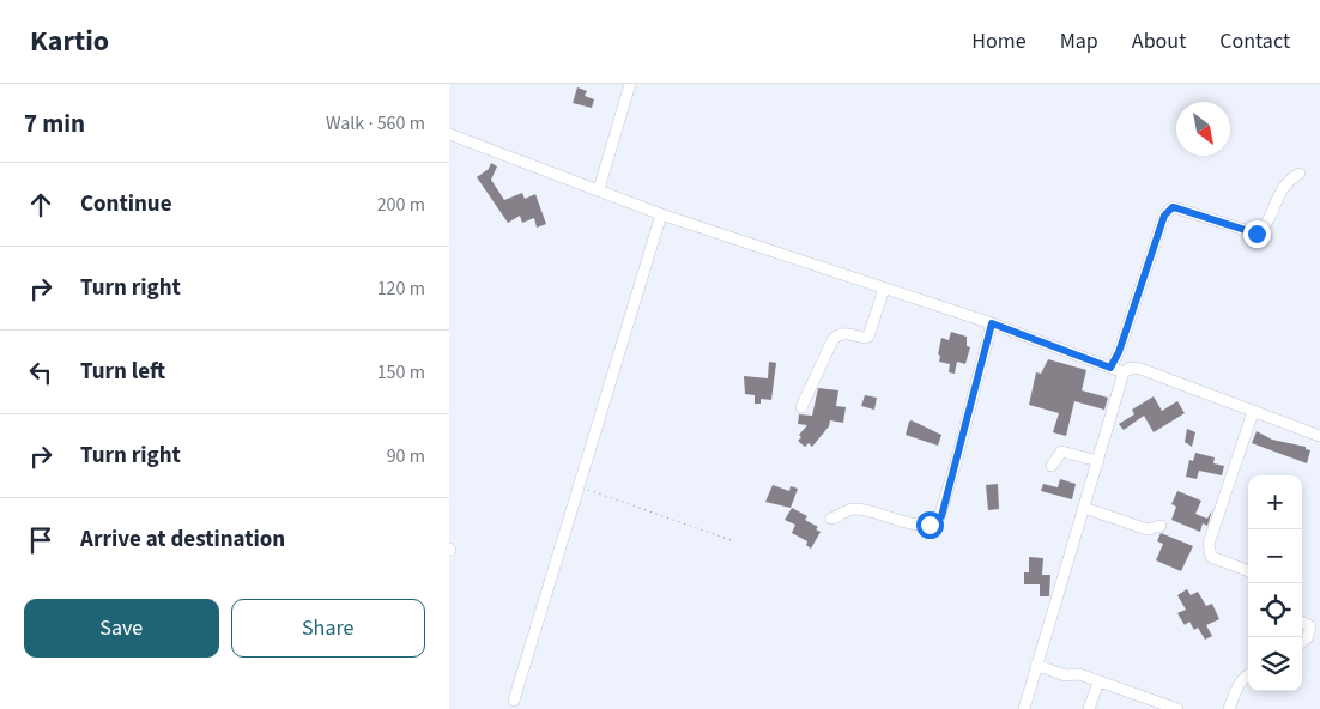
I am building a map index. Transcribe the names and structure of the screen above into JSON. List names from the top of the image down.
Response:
{
  "north": "bottom right",
  "page": {
    "header": "Kartio",
    "nav": [
      "Home",
      "Map",
      "About",
      "Contact"
    ],
    "heading": ["7 min", "Walk · 560 m"],
    "list": [
      ["Continue", "200 m"],
      ["Turn right", "120 m"],
      ["Turn left", "150 m"],
      ["Turn right", "90 m"],
      "Arrive at destination"
    ],
    "map_buttons": ["+", "−"],
    "buttons": ["Save", "Share"]
  }
}
